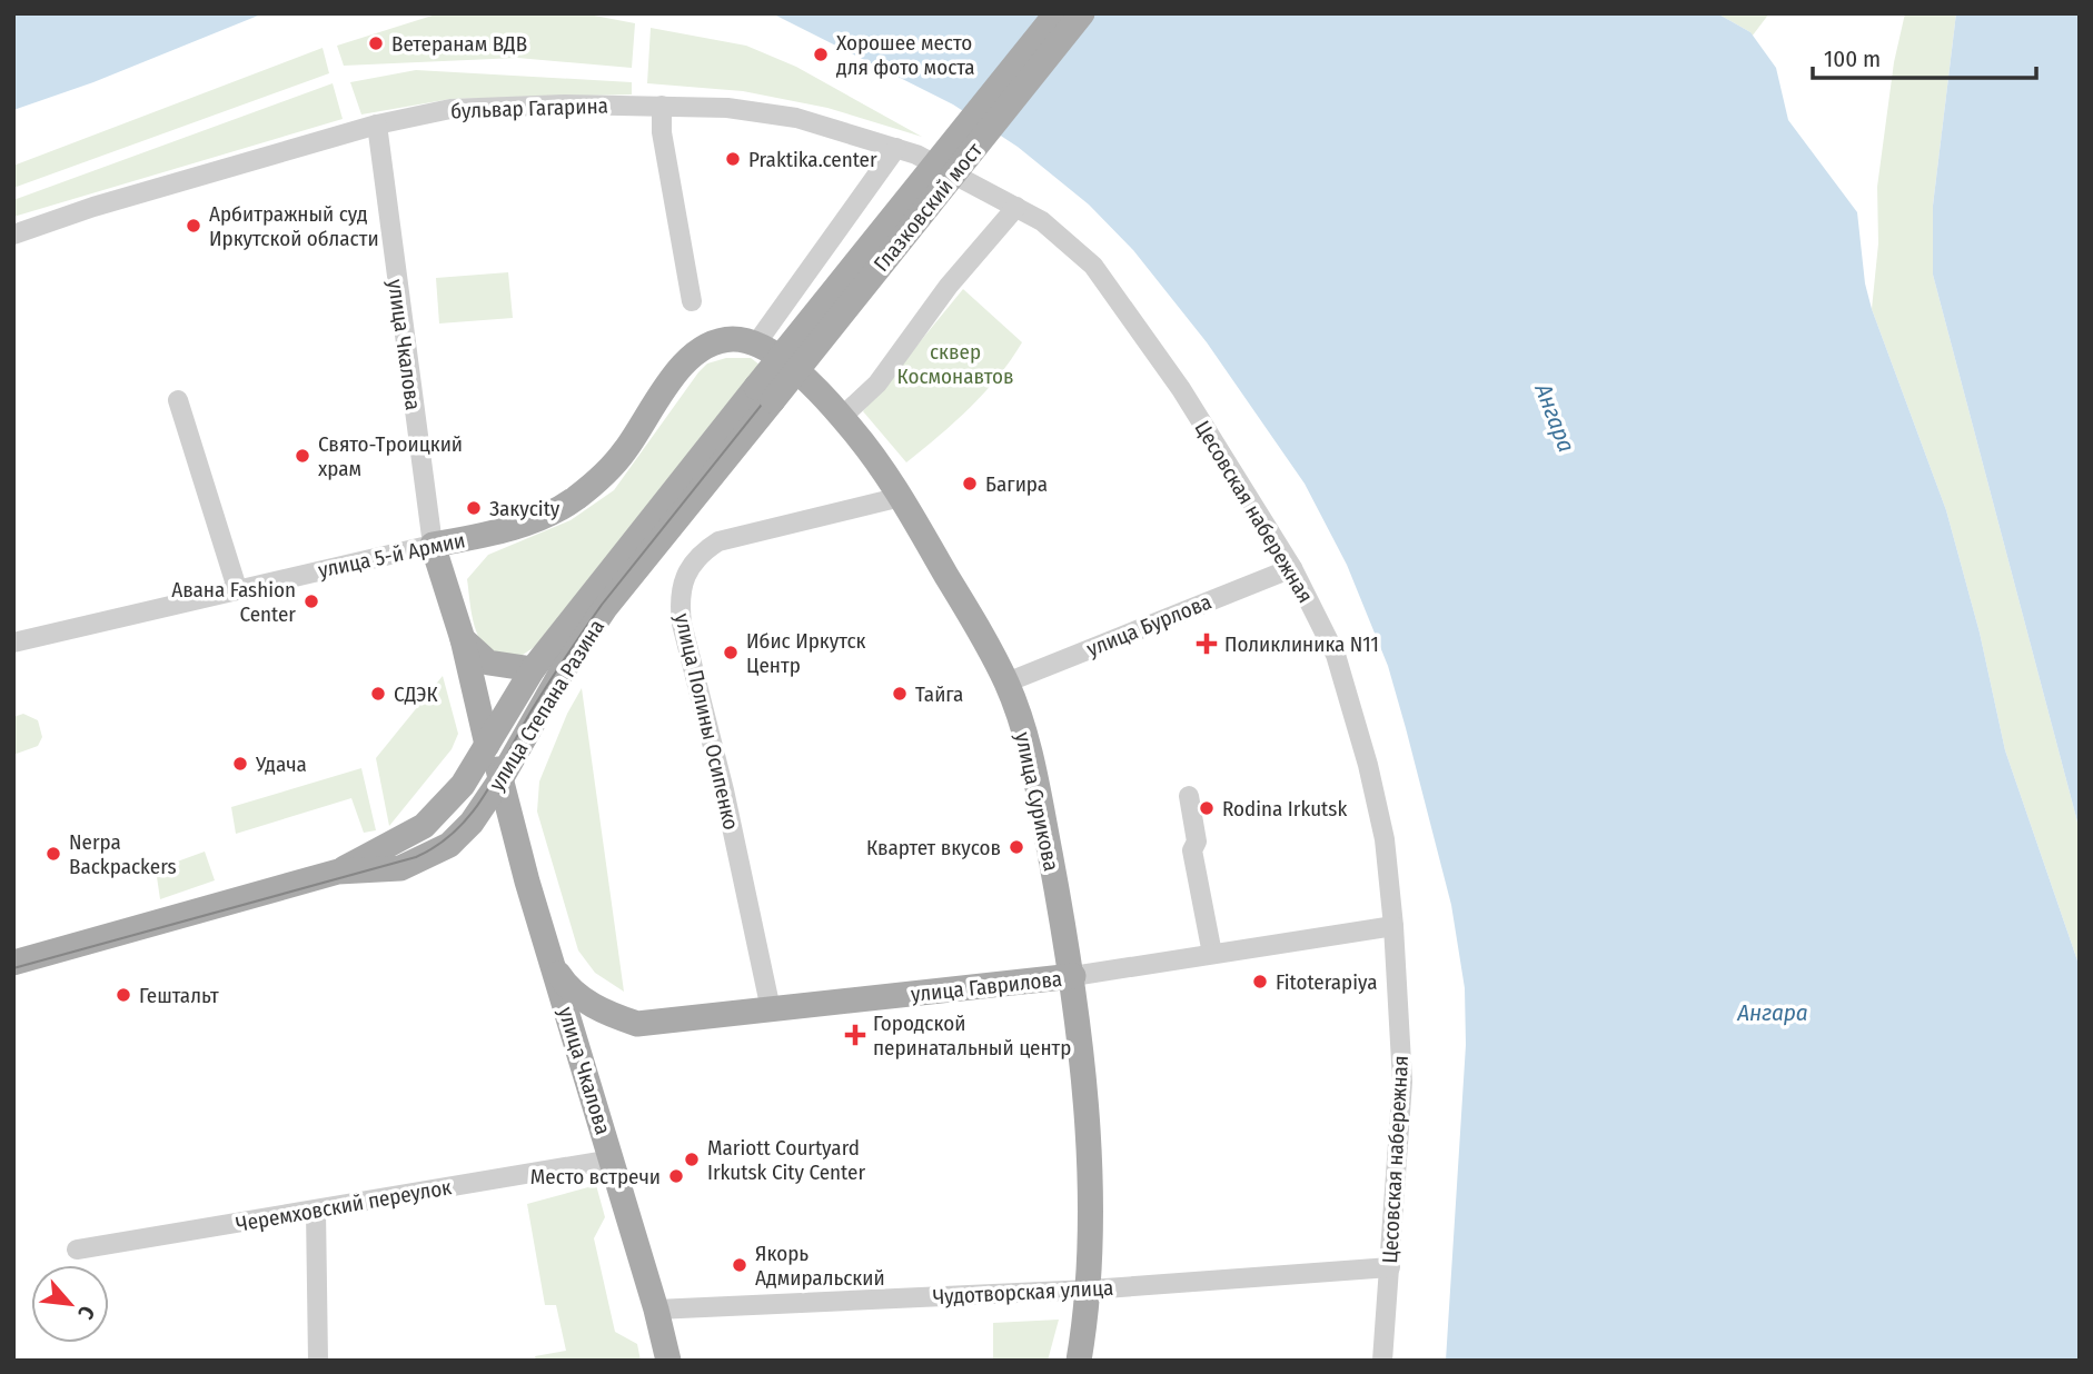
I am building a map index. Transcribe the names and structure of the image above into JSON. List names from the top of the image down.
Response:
{
  "streets": {
    "main road": [
      "Глазковский мост",
      "улица Чкалова",
      "улица 5-й Армии",
      "улица Степана Разина",
      "улица Сурикова",
      "улица Гаврилова"
    ],
    "street": [
      "бульвар Гагарина",
      "Цесовская набережная",
      "улица Бурлова",
      "улица Полины Осипенко",
      "Черемховский переулок",
      "Чудотворская улица"
    ]
  },
  "crossings": [
    ["бульвар Гагарина", "улица Чкалова"],
    ["бульвар Гагарина", "Цесовская набережная"],
    ["Глазковский мост", "улица Степана Разина"],
    ["улица Чкалова", "улица 5-й Армии"],
    ["улица Чкалова", "улица Степана Разина"],
    ["улица Чкалова", "улица Гаврилова"],
    ["улица Чкалова", "Черемховский переулок"],
    ["улица Чкалова", "Чудотворская улица"],
    ["Цесовская набережная", "улица Бурлова"],
    ["Цесовская набережная", "улица Гаврилова"],
    ["Цесовская набережная", "Чудотворская улица"],
    ["улица 5-й Армии", "улица Сурикова"],
    ["улица Бурлова", "улица Сурикова"],
    ["улица Полины Осипенко", "улица Сурикова"],
    ["улица Полины Осипенко", "улица Гаврилова"],
    ["улица Сурикова", "улица Гаврилова"],
    ["улица Сурикова", "Чудотворская улица"]
  ],
  "water": ["Ангара"],
  "parks": ["сквер Космонавтов"],
  "places": {
    "other": [
      "Ветеранам ВДВ",
      "Хорошее место для фото моста",
      "Praktika.center",
      "Арбитражный суд Иркутской области",
      "Свято-Троицкий храм",
      "Багира",
      "Закуcity",
      "Авана Fashion Center",
      "Ибис Иркутск Центр",
      "СДЭК",
      "Тайга",
      "Удача",
      "Rodina Irkutsk",
      "Квартет вкусов",
      "Nerpa Backpackers",
      "Fitoterapiya",
      "Гештальт",
      "Mariott Courtyard Irkutsk City Center",
      "Место встречи",
      "Якорь Адмиральский"
    ],
    "health": ["Поликлиника N11", "Городской перинатальный центр"]
  },
  "scale_bar": "100 m",
  "north": "bottom right"
}
